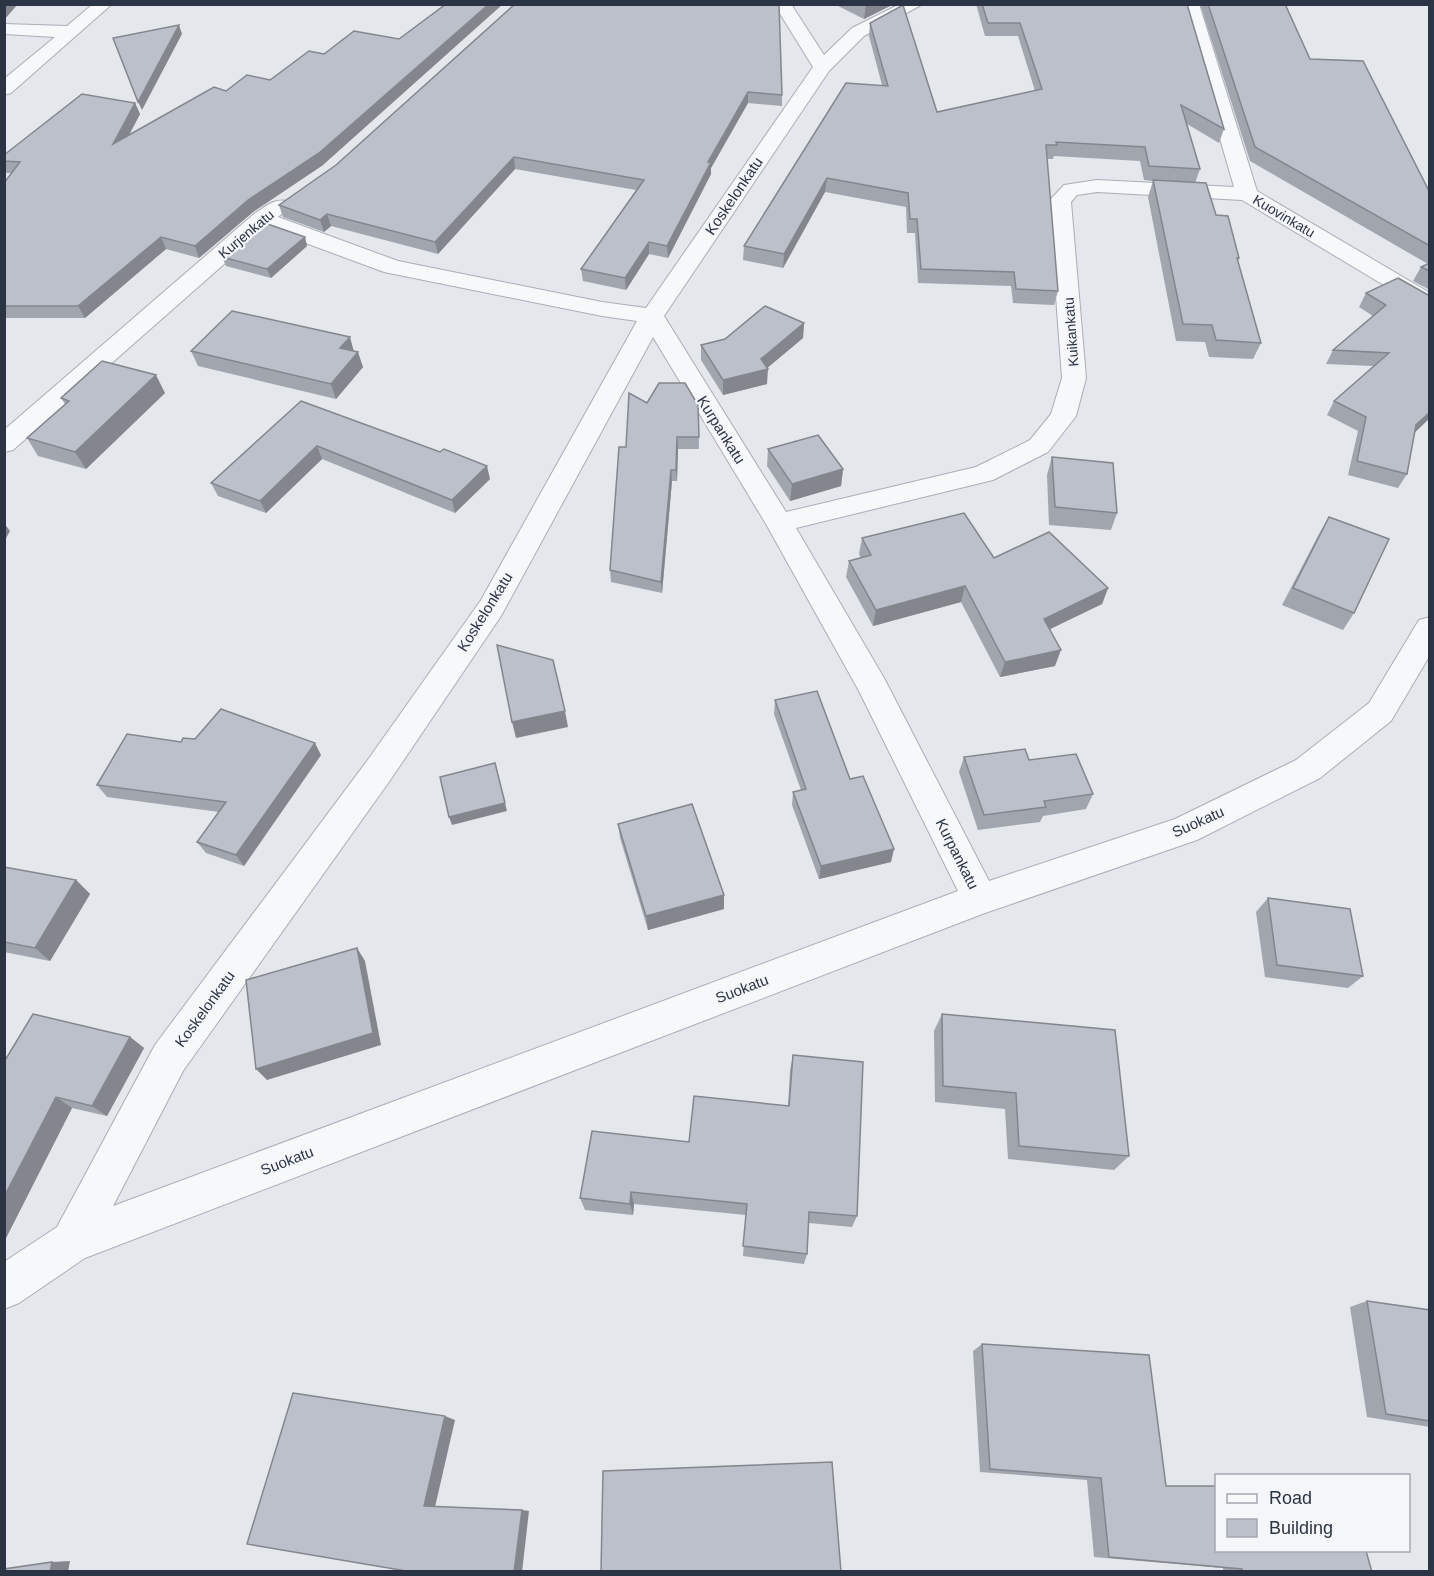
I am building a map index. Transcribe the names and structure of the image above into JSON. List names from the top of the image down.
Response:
{
  "streets": {
    "street": [
      "Koskelonkatu",
      "Kuovinkatu",
      "Kurjenkatu",
      "Kuikankatu",
      "Kurpankatu",
      "Suokatu"
    ]
  },
  "crossings": [
    ["Koskelonkatu", "Kurpankatu"],
    ["Koskelonkatu", "Suokatu"],
    ["Kuovinkatu", "Kuikankatu"],
    ["Kuikankatu", "Kurpankatu"],
    ["Kurpankatu", "Suokatu"]
  ],
  "legend": ["Road", "Building"]
}
